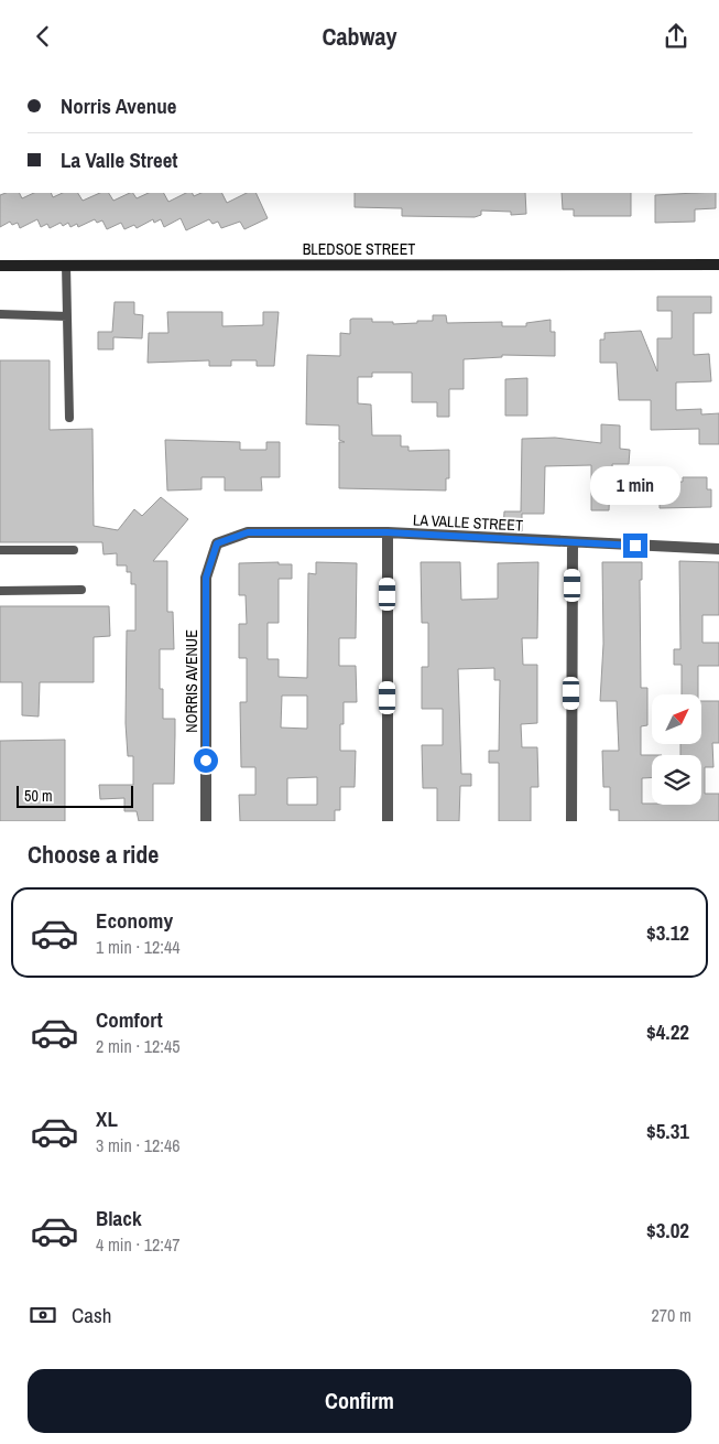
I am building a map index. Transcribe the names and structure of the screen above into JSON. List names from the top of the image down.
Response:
{
  "streets": {
    "street": ["BLEDSOE STREET", "LA VALLE STREET", "NORRIS AVENUE"]
  },
  "crossings": [
    ["LA VALLE STREET", "NORRIS AVENUE"]
  ],
  "scale_bar": "50 m",
  "north": "top right",
  "page": {
    "header": "Cabway",
    "banner": ["Norris Avenue", "La Valle Street"],
    "bubble": "1 min",
    "scale": "50 m",
    "heading": "Choose a ride",
    "list": [
      {
        "name": "Economy",
        "note": "1 min · 12:44",
        "value": "$3.12"
      },
      {
        "name": "Comfort",
        "note": "2 min · 12:45",
        "value": "$4.22"
      },
      {
        "name": "XL",
        "note": "3 min · 12:46",
        "value": "$5.31"
      },
      {
        "name": "Black",
        "note": "4 min · 12:47",
        "value": "$3.02"
      }
    ],
    "pay": ["Cash", "270 m"],
    "buttons": "Confirm"
  }
}
